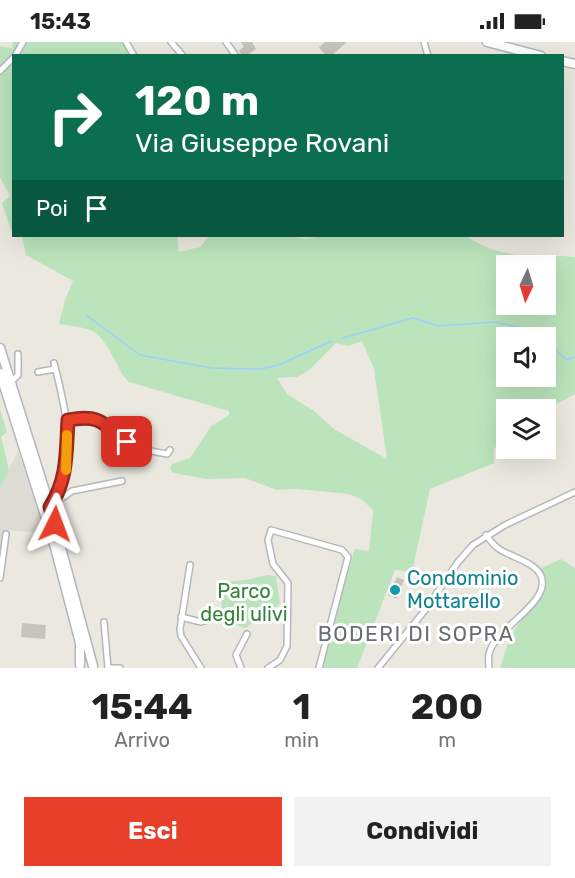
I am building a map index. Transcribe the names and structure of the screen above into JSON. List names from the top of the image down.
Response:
{
  "districts": ["BODERI DI SOPRA"],
  "parks": ["Parco degli ulivi"],
  "places": ["Condominio Mottarello"],
  "north": "bottom",
  "page": {
    "status": "15:43",
    "turn": ["120 m", "Via Giuseppe Rovani"],
    "then": "Poi",
    "eta": [
      "15:44",
      "Arrivo",
      "1",
      "min",
      "200",
      "m"
    ],
    "buttons": ["Esci", "Condividi"]
  }
}
